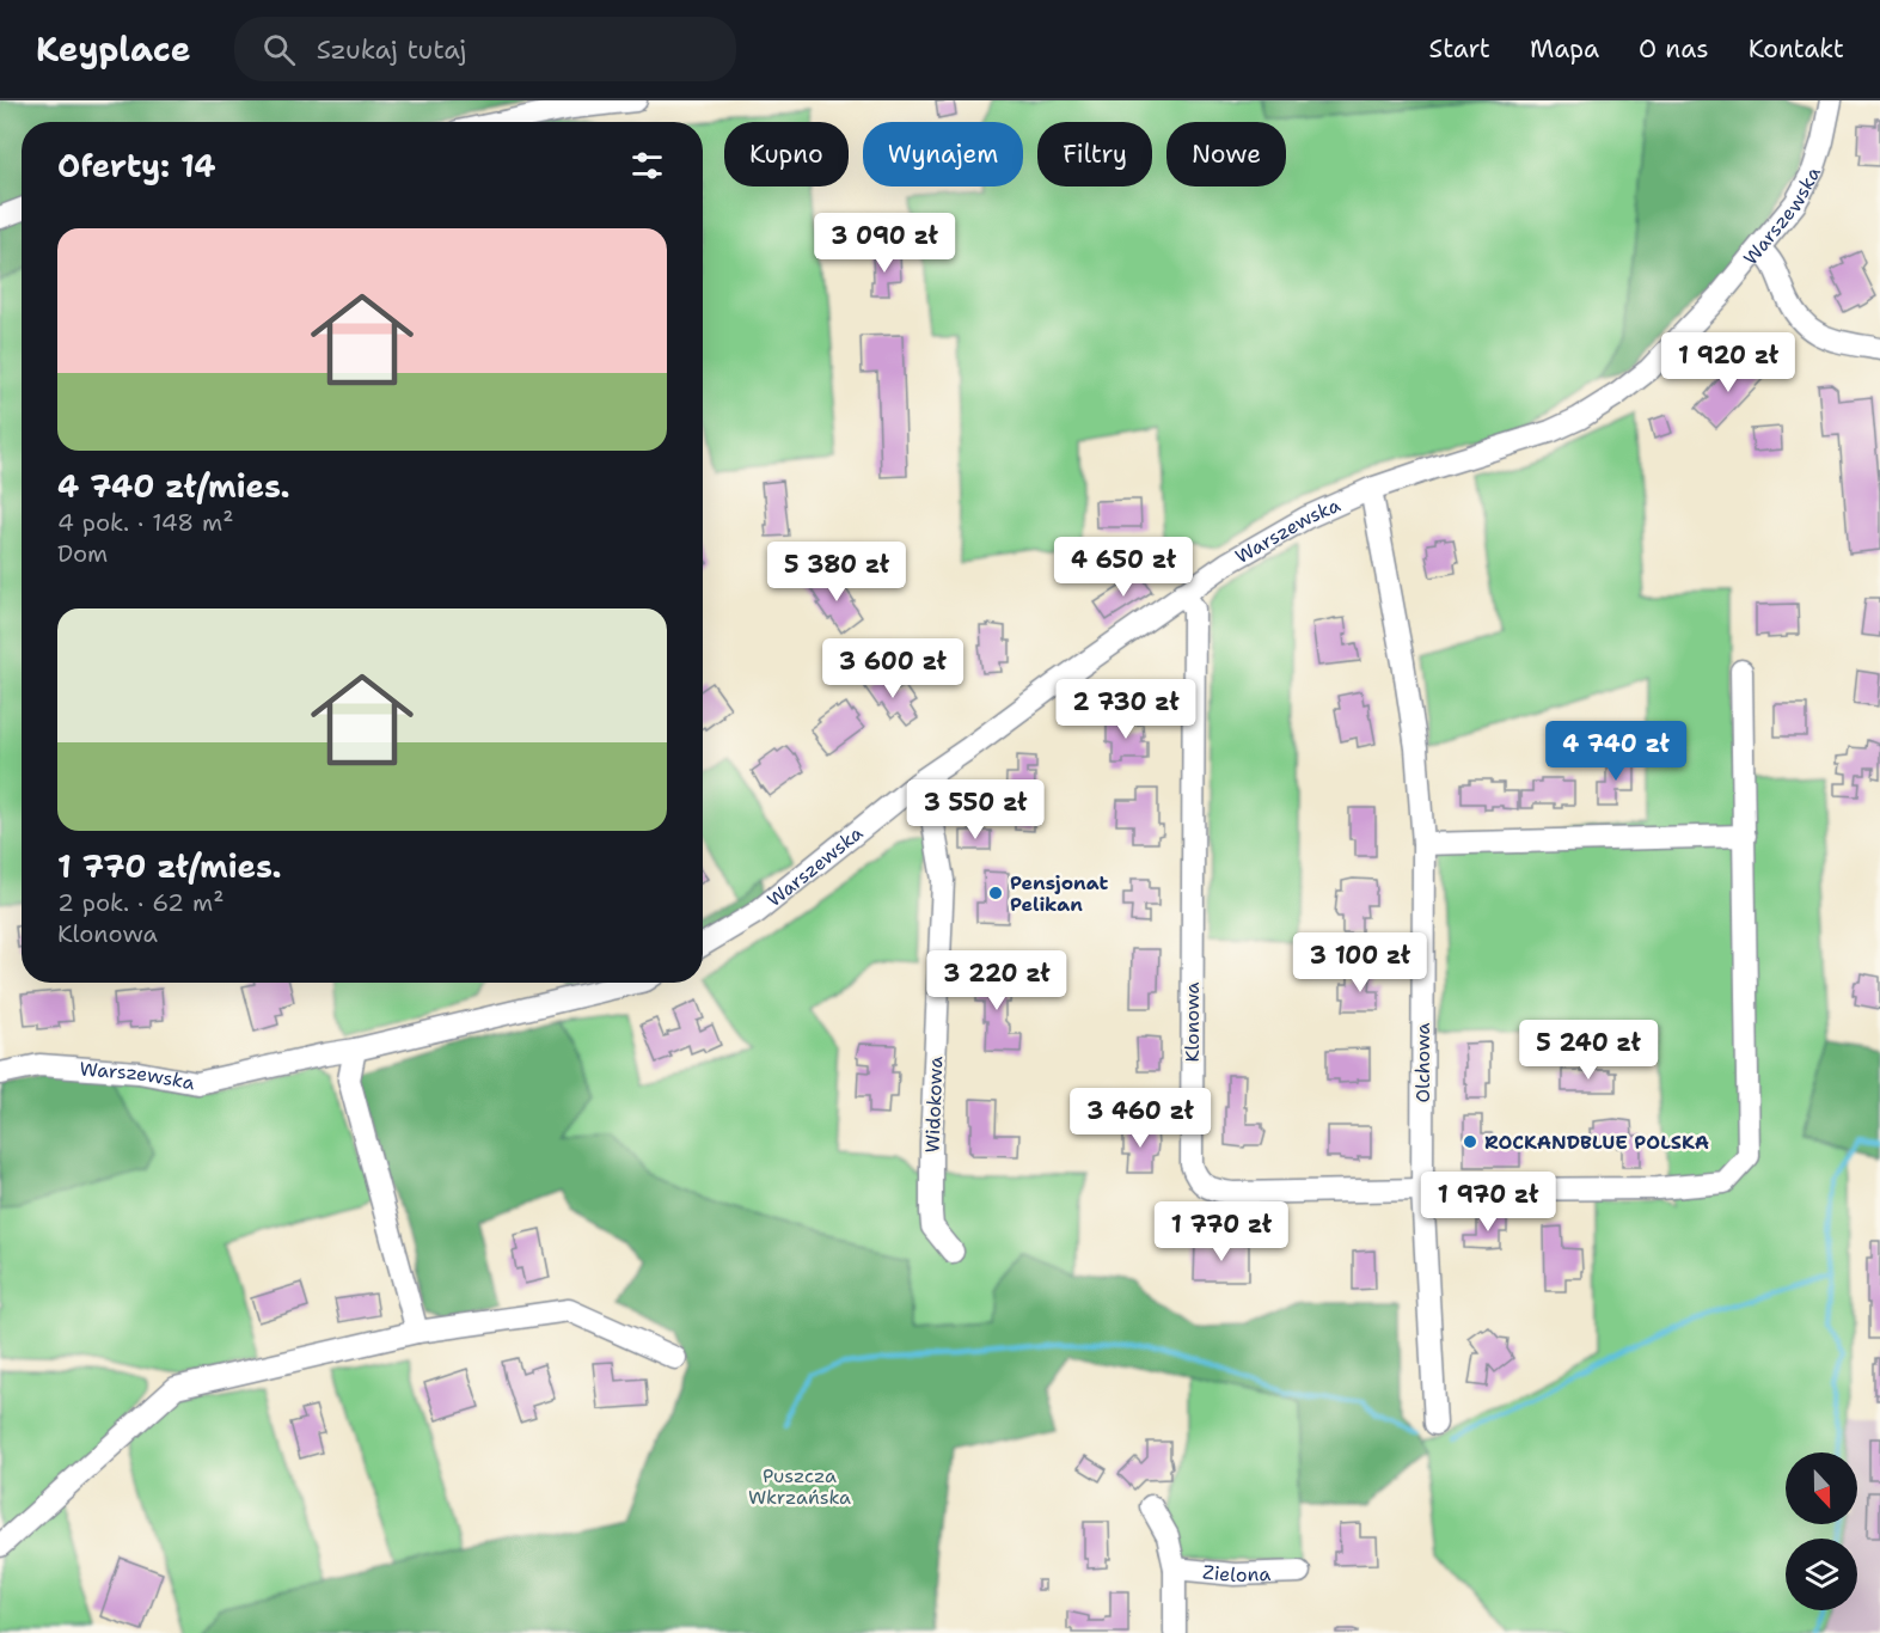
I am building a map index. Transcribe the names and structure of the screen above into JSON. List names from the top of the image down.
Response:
{
  "streets": {
    "street": [
      "Warszewska",
      "Klonowa",
      "Olchowa",
      "Widokowa",
      "Zielona"
    ]
  },
  "crossings": [
    ["Warszewska", "Klonowa"],
    ["Warszewska", "Olchowa"],
    ["Warszewska", "Widokowa"],
    ["Klonowa", "Olchowa"]
  ],
  "parks": ["Puszcza Wkrzańska"],
  "places": ["Pensjonat Pelikan", "ROCKANDBLUE POLSKA"],
  "north": "bottom",
  "page": {
    "header": "Keyplace",
    "search": "Szukaj tutaj",
    "nav": [
      "Start",
      "Mapa",
      "O nas",
      "Kontakt"
    ],
    "chip": [
      "Kupno",
      "Wynajem",
      "Filtry",
      "Nowe"
    ],
    "heading": "Oferty: 14",
    "list": [
      {
        "name": "4 740 zł/mies.",
        "note": "4 pok. · 148 m² · Dom"
      },
      {
        "name": "1 770 zł/mies.",
        "note": "2 pok. · 62 m² · Klonowa"
      }
    ],
    "price": [
      "3 090 zł",
      "1 920 zł",
      "4 650 zł",
      "5 380 zł",
      "3 600 zł",
      "2 730 zł",
      "4 740 zł",
      "3 550 zł",
      "3 100 zł",
      "3 220 zł",
      "5 240 zł",
      "3 460 zł",
      "1 970 zł",
      "1 770 zł"
    ]
  }
}
